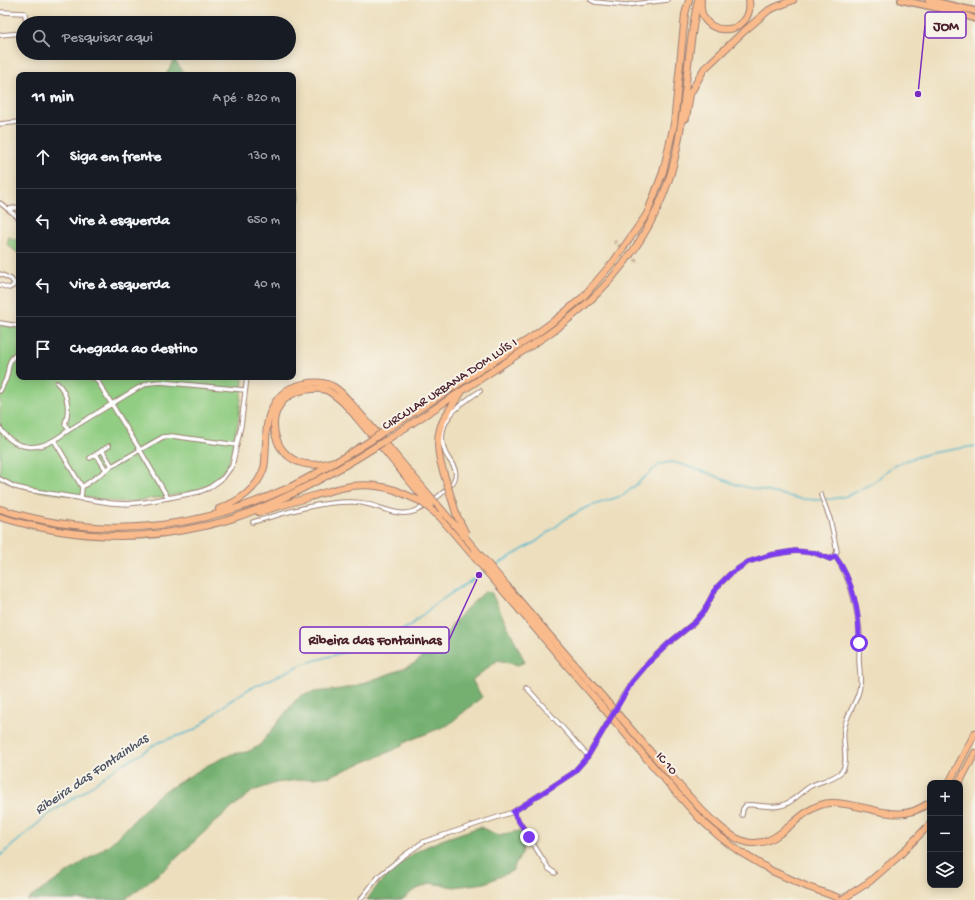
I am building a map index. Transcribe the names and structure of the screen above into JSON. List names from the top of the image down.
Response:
{
  "streets": {
    "highway": ["CIRCULAR URBANA DOM LUÍS I", "IC 10"]
  },
  "crossings": [
    ["CIRCULAR URBANA DOM LUÍS I", "IC 10"]
  ],
  "water": ["Ribeira das Fontainhas"],
  "places": ["JOM", "Ribeira das Fontainhas"],
  "page": {
    "search": "Pesquisar aqui",
    "heading": ["11 min", "A pé · 820 m"],
    "list": [
      ["Siga em frente", "130 m"],
      ["Vire à esquerda", "650 m"],
      ["Vire à esquerda", "40 m"],
      "Chegada ao destino"
    ],
    "map_buttons": ["+", "−"]
  }
}
